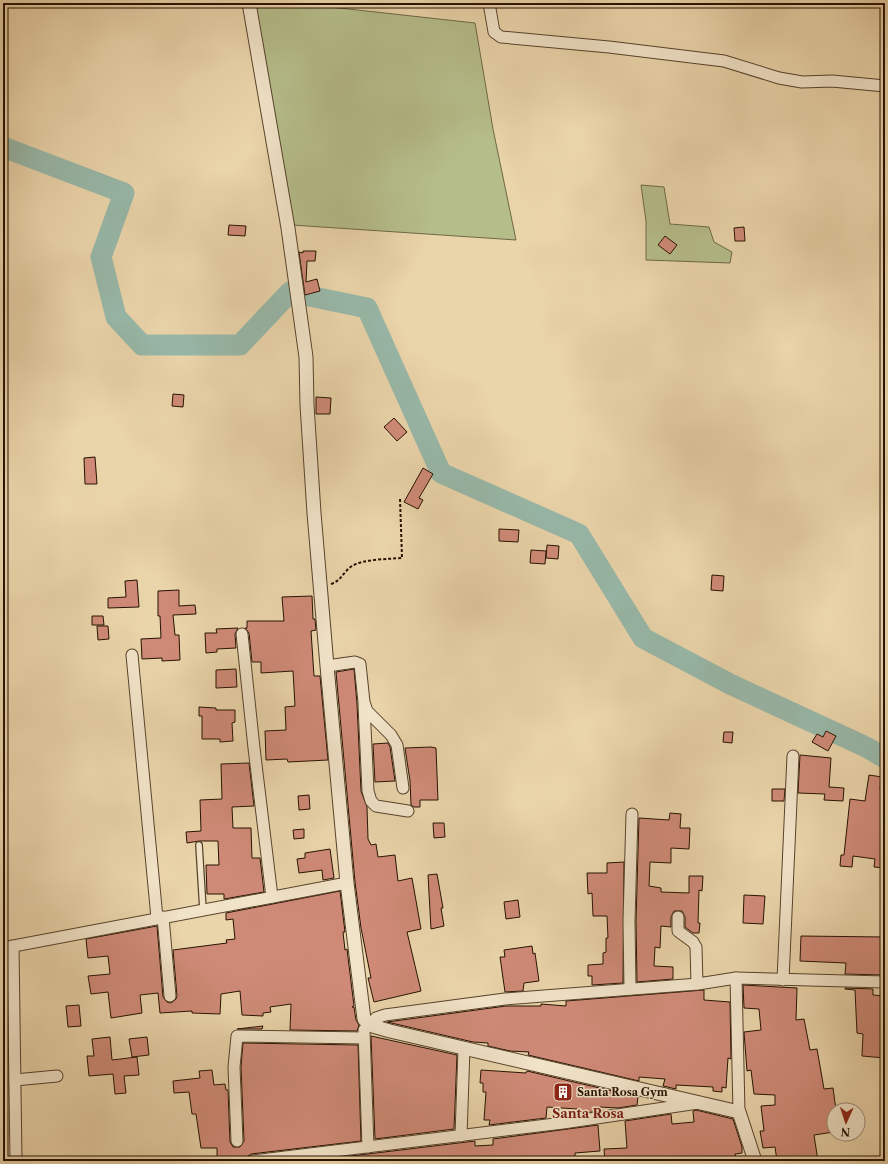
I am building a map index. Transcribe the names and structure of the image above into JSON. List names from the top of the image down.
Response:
{
  "districts": ["Santa Rosa"],
  "places": {
    "building": ["Santa Rosa Gym"]
  },
  "north": "bottom"
}
